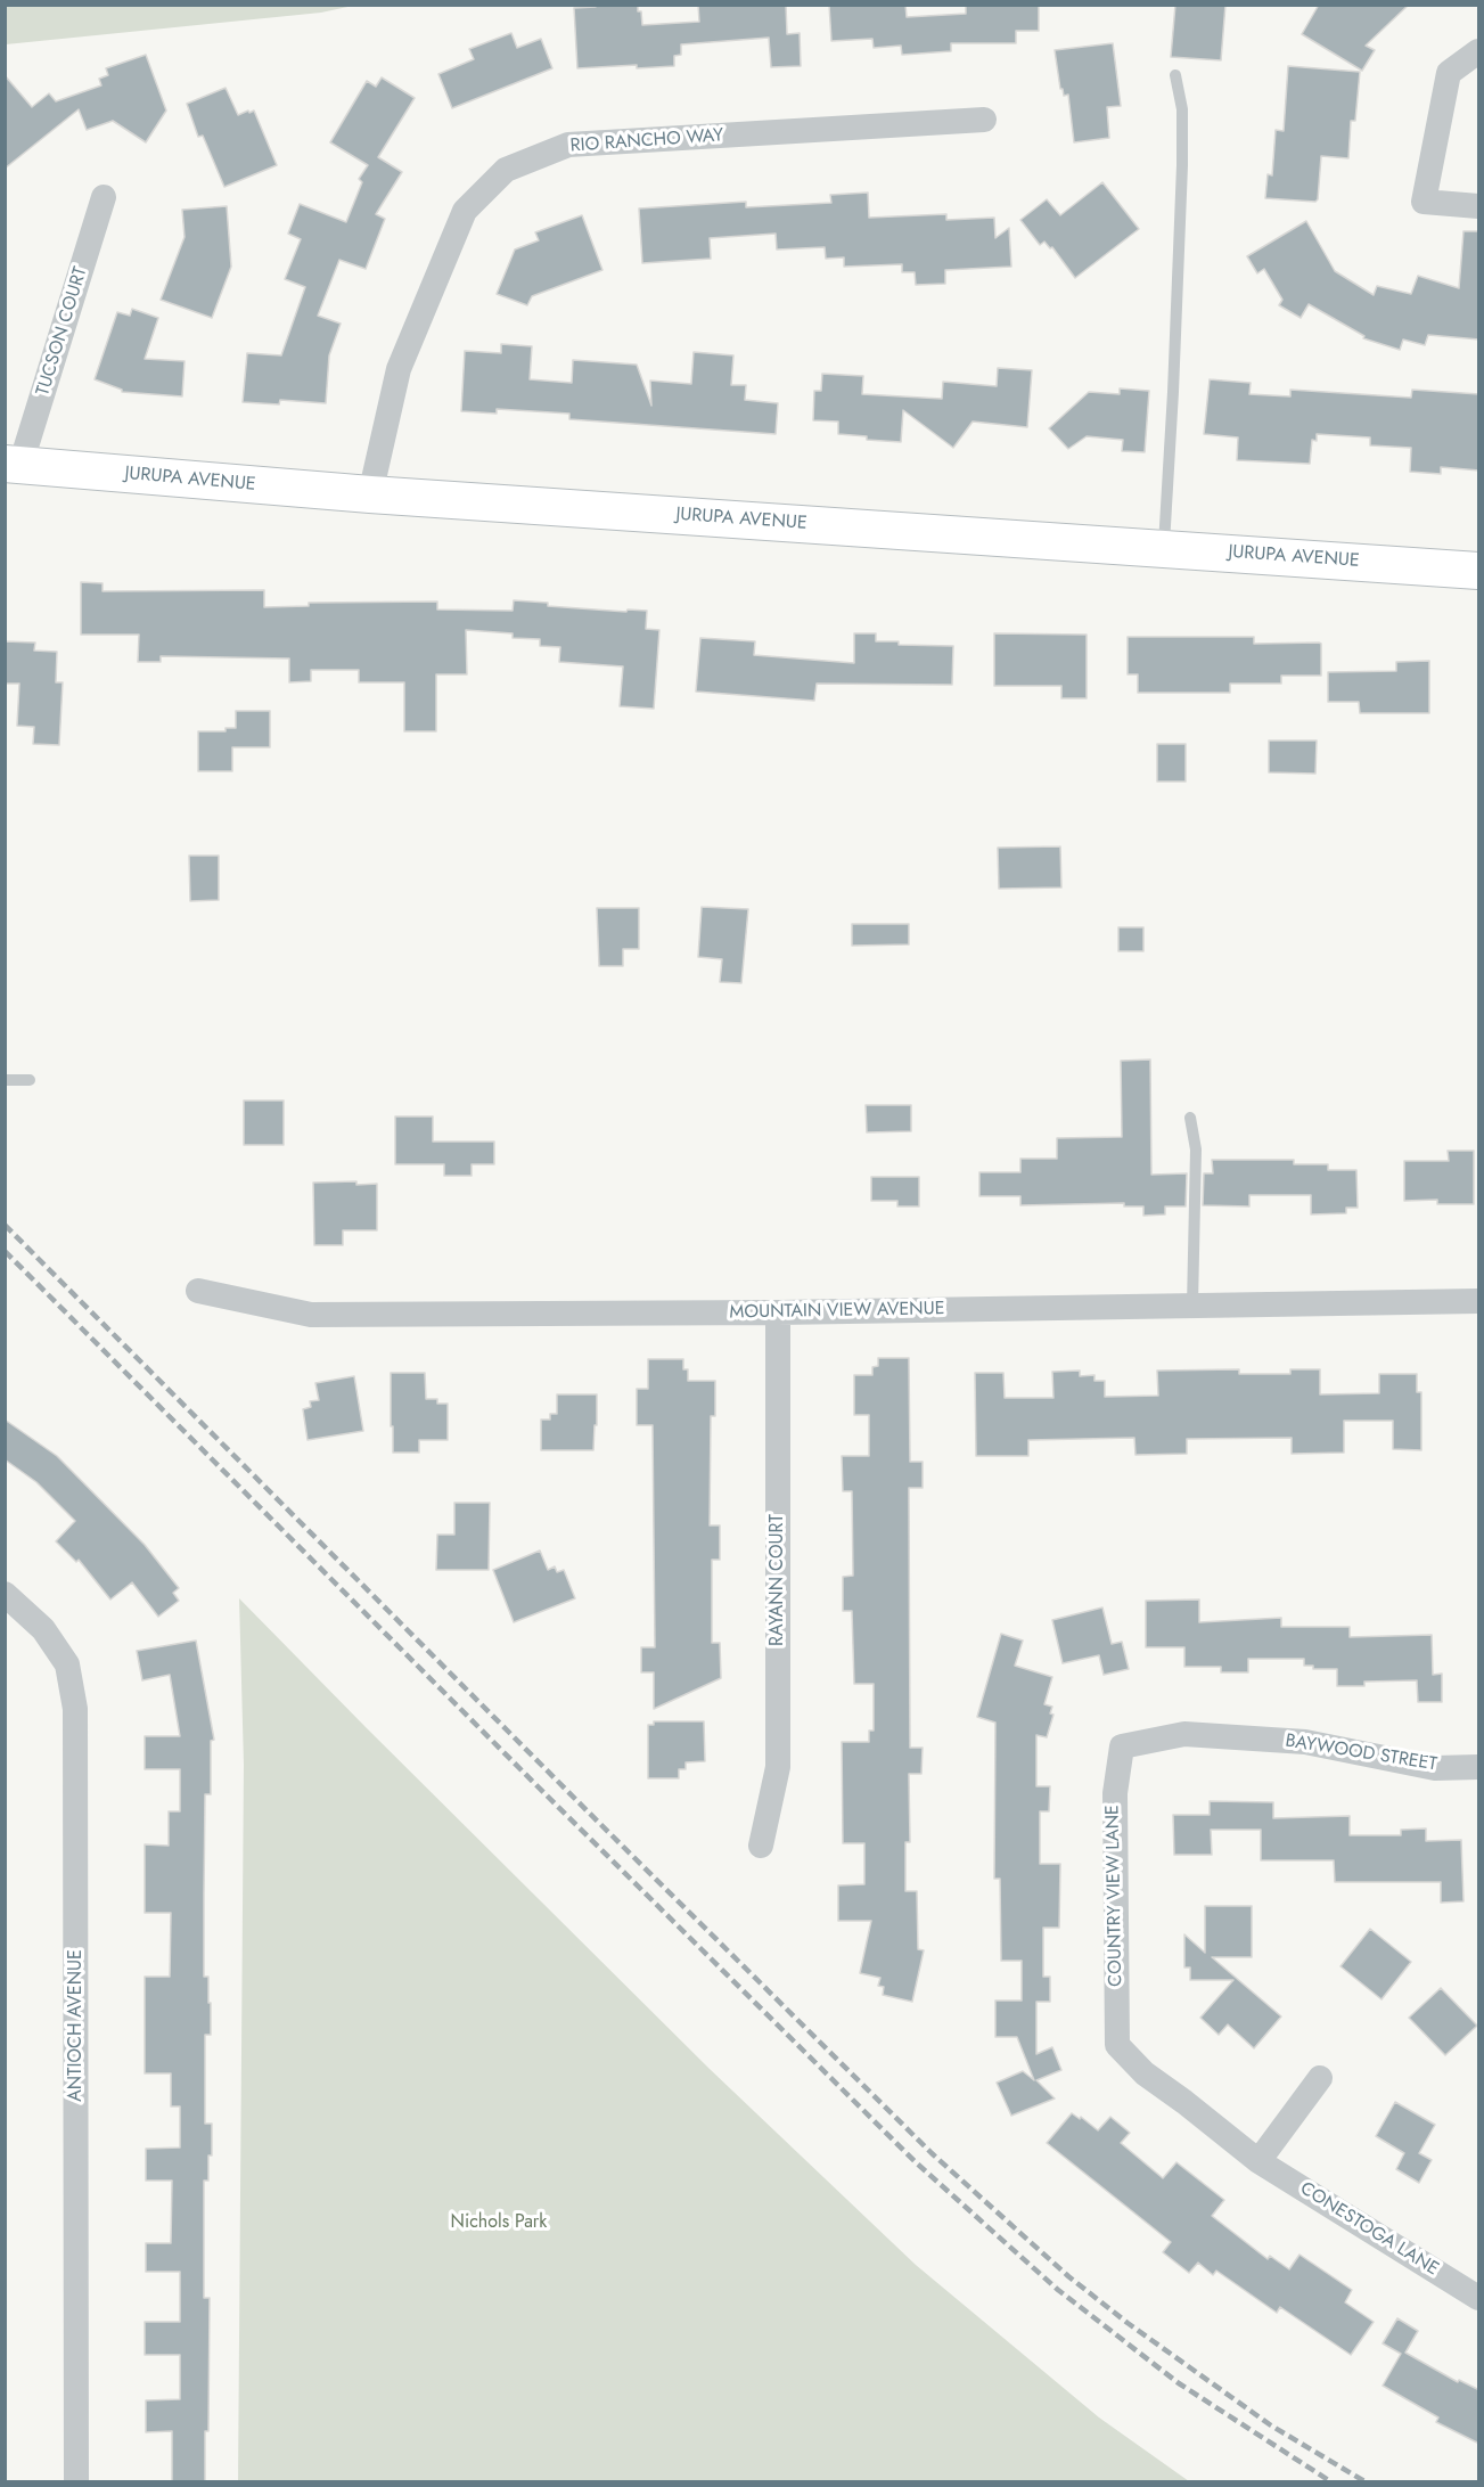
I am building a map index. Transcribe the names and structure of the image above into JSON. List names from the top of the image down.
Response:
{
  "streets": {
    "main road": ["JURUPA AVENUE"],
    "street": [
      "RIO RANCHO WAY",
      "TUCSON COURT",
      "MOUNTAIN VIEW AVENUE",
      "RAYANN COURT",
      "BAYWOOD STREET",
      "COUNTRY VIEW LANE",
      "ANTIOCH AVENUE",
      "CONESTOGA LANE"
    ]
  },
  "crossings": [
    ["RIO RANCHO WAY", "JURUPA AVENUE"],
    ["TUCSON COURT", "JURUPA AVENUE"],
    ["MOUNTAIN VIEW AVENUE", "RAYANN COURT"],
    ["BAYWOOD STREET", "COUNTRY VIEW LANE"],
    ["COUNTRY VIEW LANE", "CONESTOGA LANE"]
  ],
  "parks": ["Nichols Park"]
}
